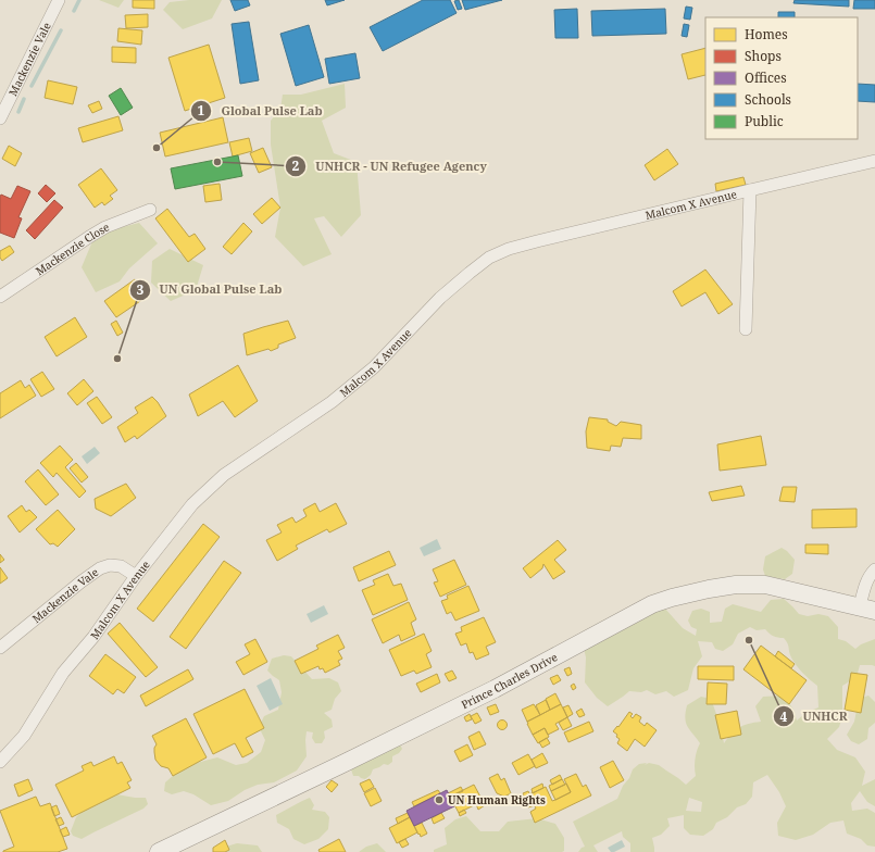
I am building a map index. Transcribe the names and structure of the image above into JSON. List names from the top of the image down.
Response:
{
  "streets": {
    "street": [
      "Mackenzie Vale",
      "Malcom X Avenue",
      "Mackenzie Close",
      "Prince Charles Drive"
    ]
  },
  "crossings": [
    ["Mackenzie Vale", "Malcom X Avenue"]
  ],
  "places": [
    "Global Pulse Lab",
    "UNHCR - UN Refugee Agency",
    "UN Global Pulse Lab",
    "UNHCR",
    "UN Human Rights"
  ],
  "legend": [
    "Homes",
    "Shops",
    "Offices",
    "Schools",
    "Public"
  ]
}
